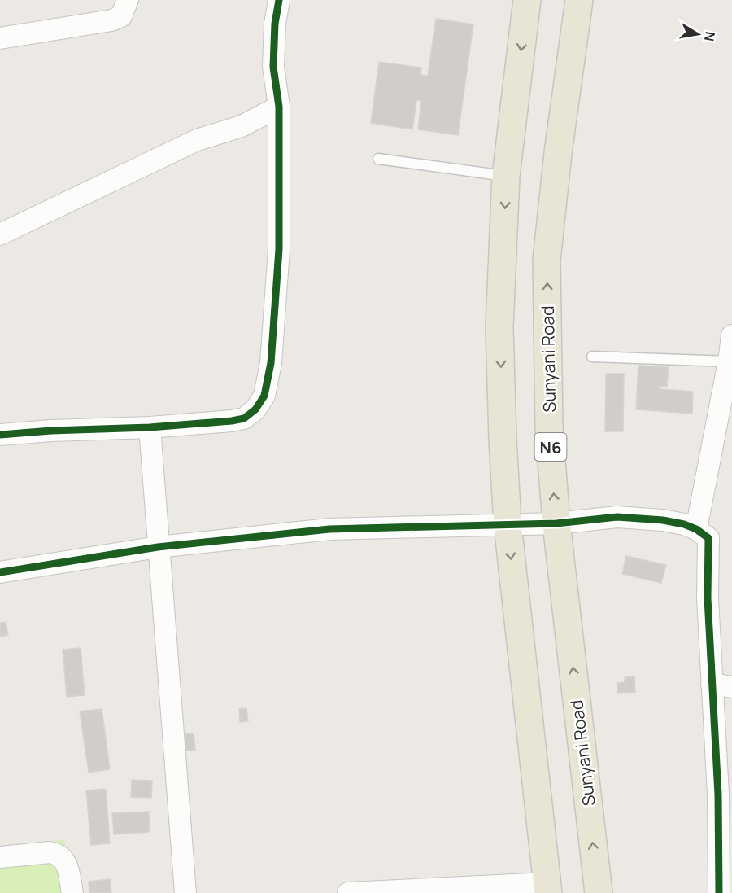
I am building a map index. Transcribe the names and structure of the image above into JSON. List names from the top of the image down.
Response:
{
  "streets": {
    "main road": ["Sunyani Road", "N6"]
  },
  "north": "right"
}
